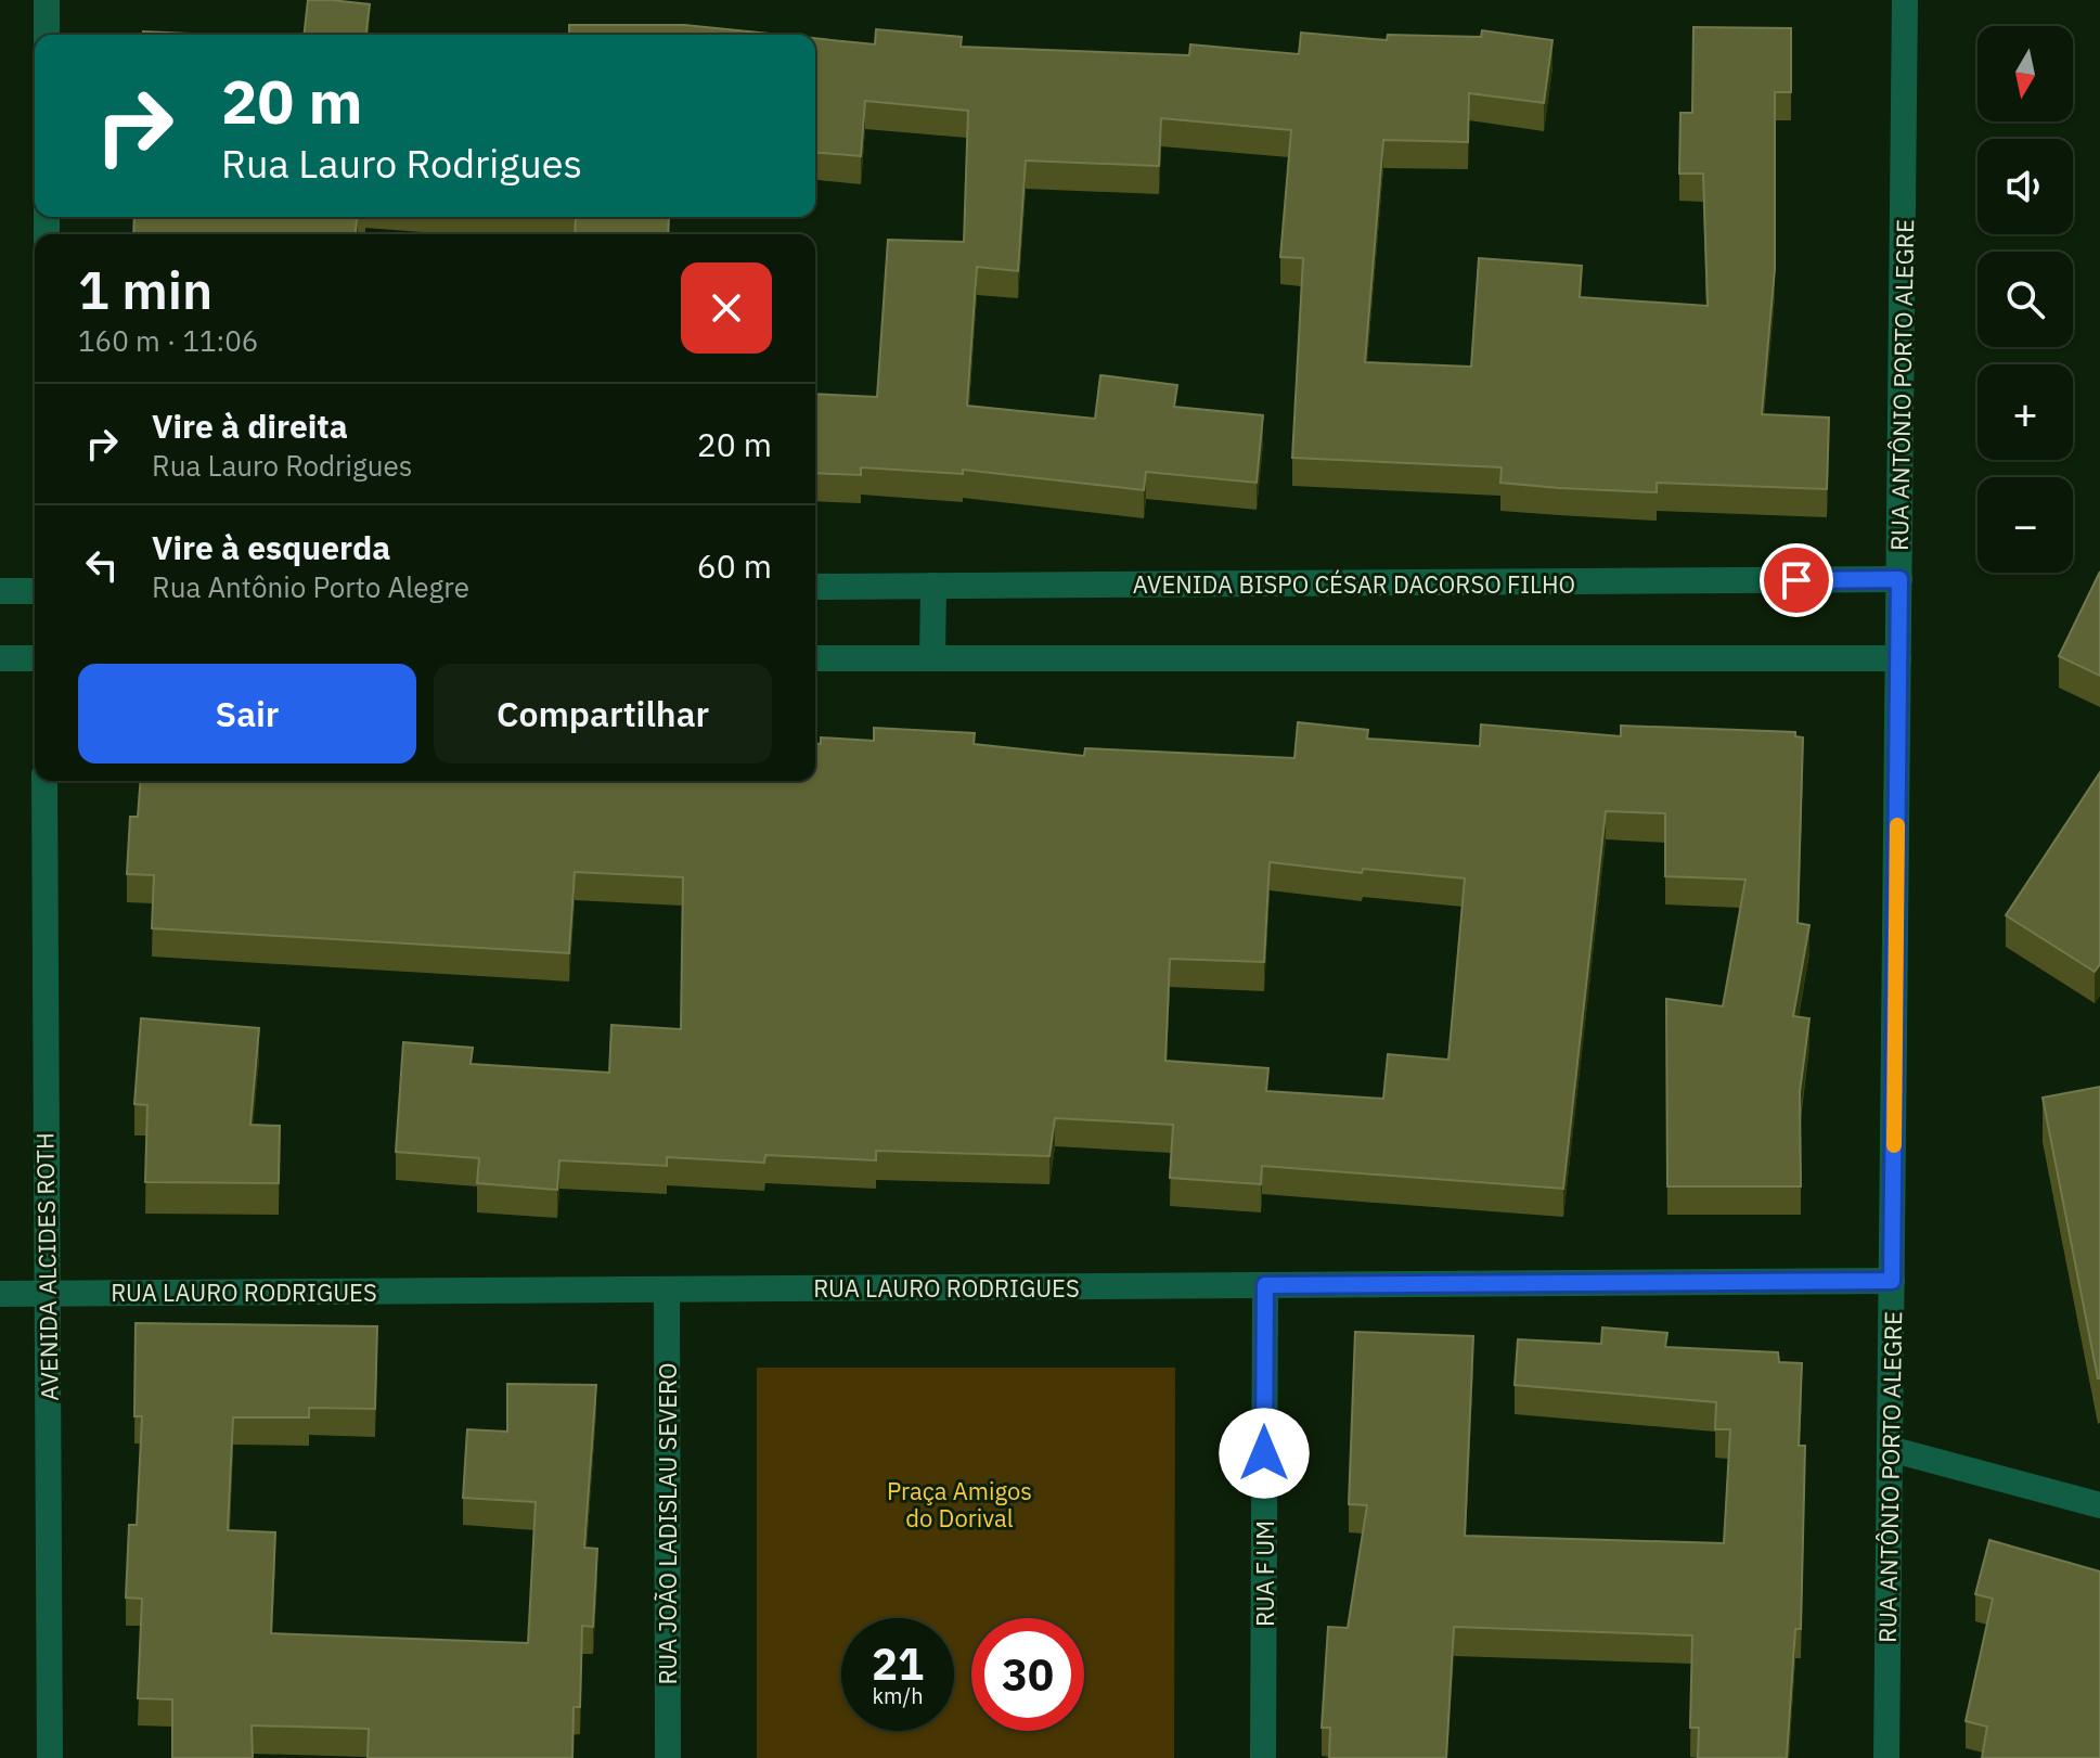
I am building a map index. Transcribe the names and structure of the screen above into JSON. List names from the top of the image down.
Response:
{
  "streets": {
    "street": [
      "RUA ANTÔNIO PORTO ALEGRE",
      "AVENIDA BISPO CÉSAR DACORSO FILHO",
      "AVENIDA ALCIDES ROTH",
      "RUA LAURO RODRIGUES",
      "RUA JOÃO LADISLAU SEVERO",
      "RUA F UM"
    ]
  },
  "crossings": [
    ["RUA ANTÔNIO PORTO ALEGRE", "AVENIDA BISPO CÉSAR DACORSO FILHO"],
    ["RUA ANTÔNIO PORTO ALEGRE", "RUA LAURO RODRIGUES"],
    ["AVENIDA ALCIDES ROTH", "RUA LAURO RODRIGUES"],
    ["RUA LAURO RODRIGUES", "RUA JOÃO LADISLAU SEVERO"],
    ["RUA LAURO RODRIGUES", "RUA F UM"]
  ],
  "parks": ["Praça Amigos do Dorival"],
  "north": "bottom",
  "page": {
    "map_buttons": ["+", "−"],
    "turn": ["20 m", "Rua Lauro Rodrigues"],
    "heading": ["1 min", "160 m · 11:06"],
    "list": [
      {
        "name": "Vire à direita",
        "note": "Rua Lauro Rodrigues",
        "value": "20 m"
      },
      {
        "name": "Vire à esquerda",
        "note": "Rua Antônio Porto Alegre",
        "value": "60 m"
      }
    ],
    "buttons": ["Sair", "Compartilhar"],
    "speed": "21 km/h",
    "limit": "30"
  }
}
